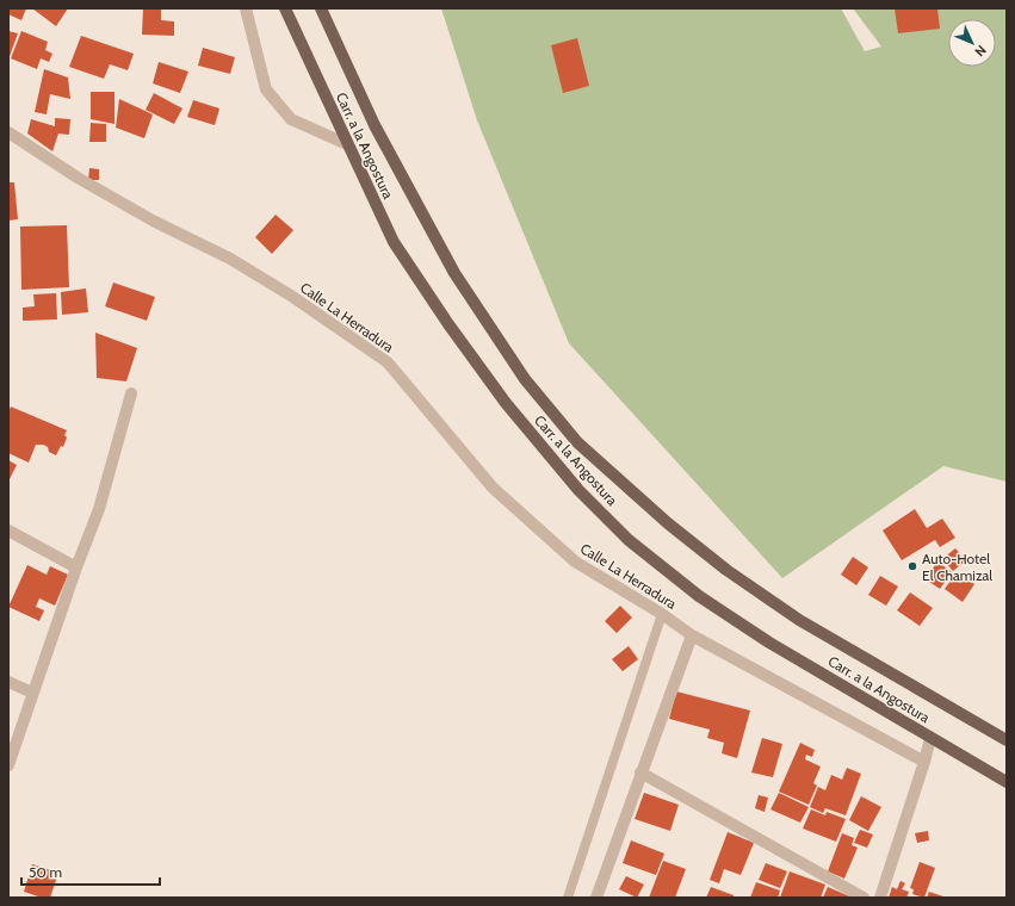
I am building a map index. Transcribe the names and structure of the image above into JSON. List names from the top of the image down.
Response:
{
  "streets": {
    "main road": ["Carr. a la Angostura"],
    "street": ["Calle La Herradura"]
  },
  "places": ["Auto-Hotel El Chamizal"],
  "scale_bar": "50 m",
  "north": "bottom right"
}
